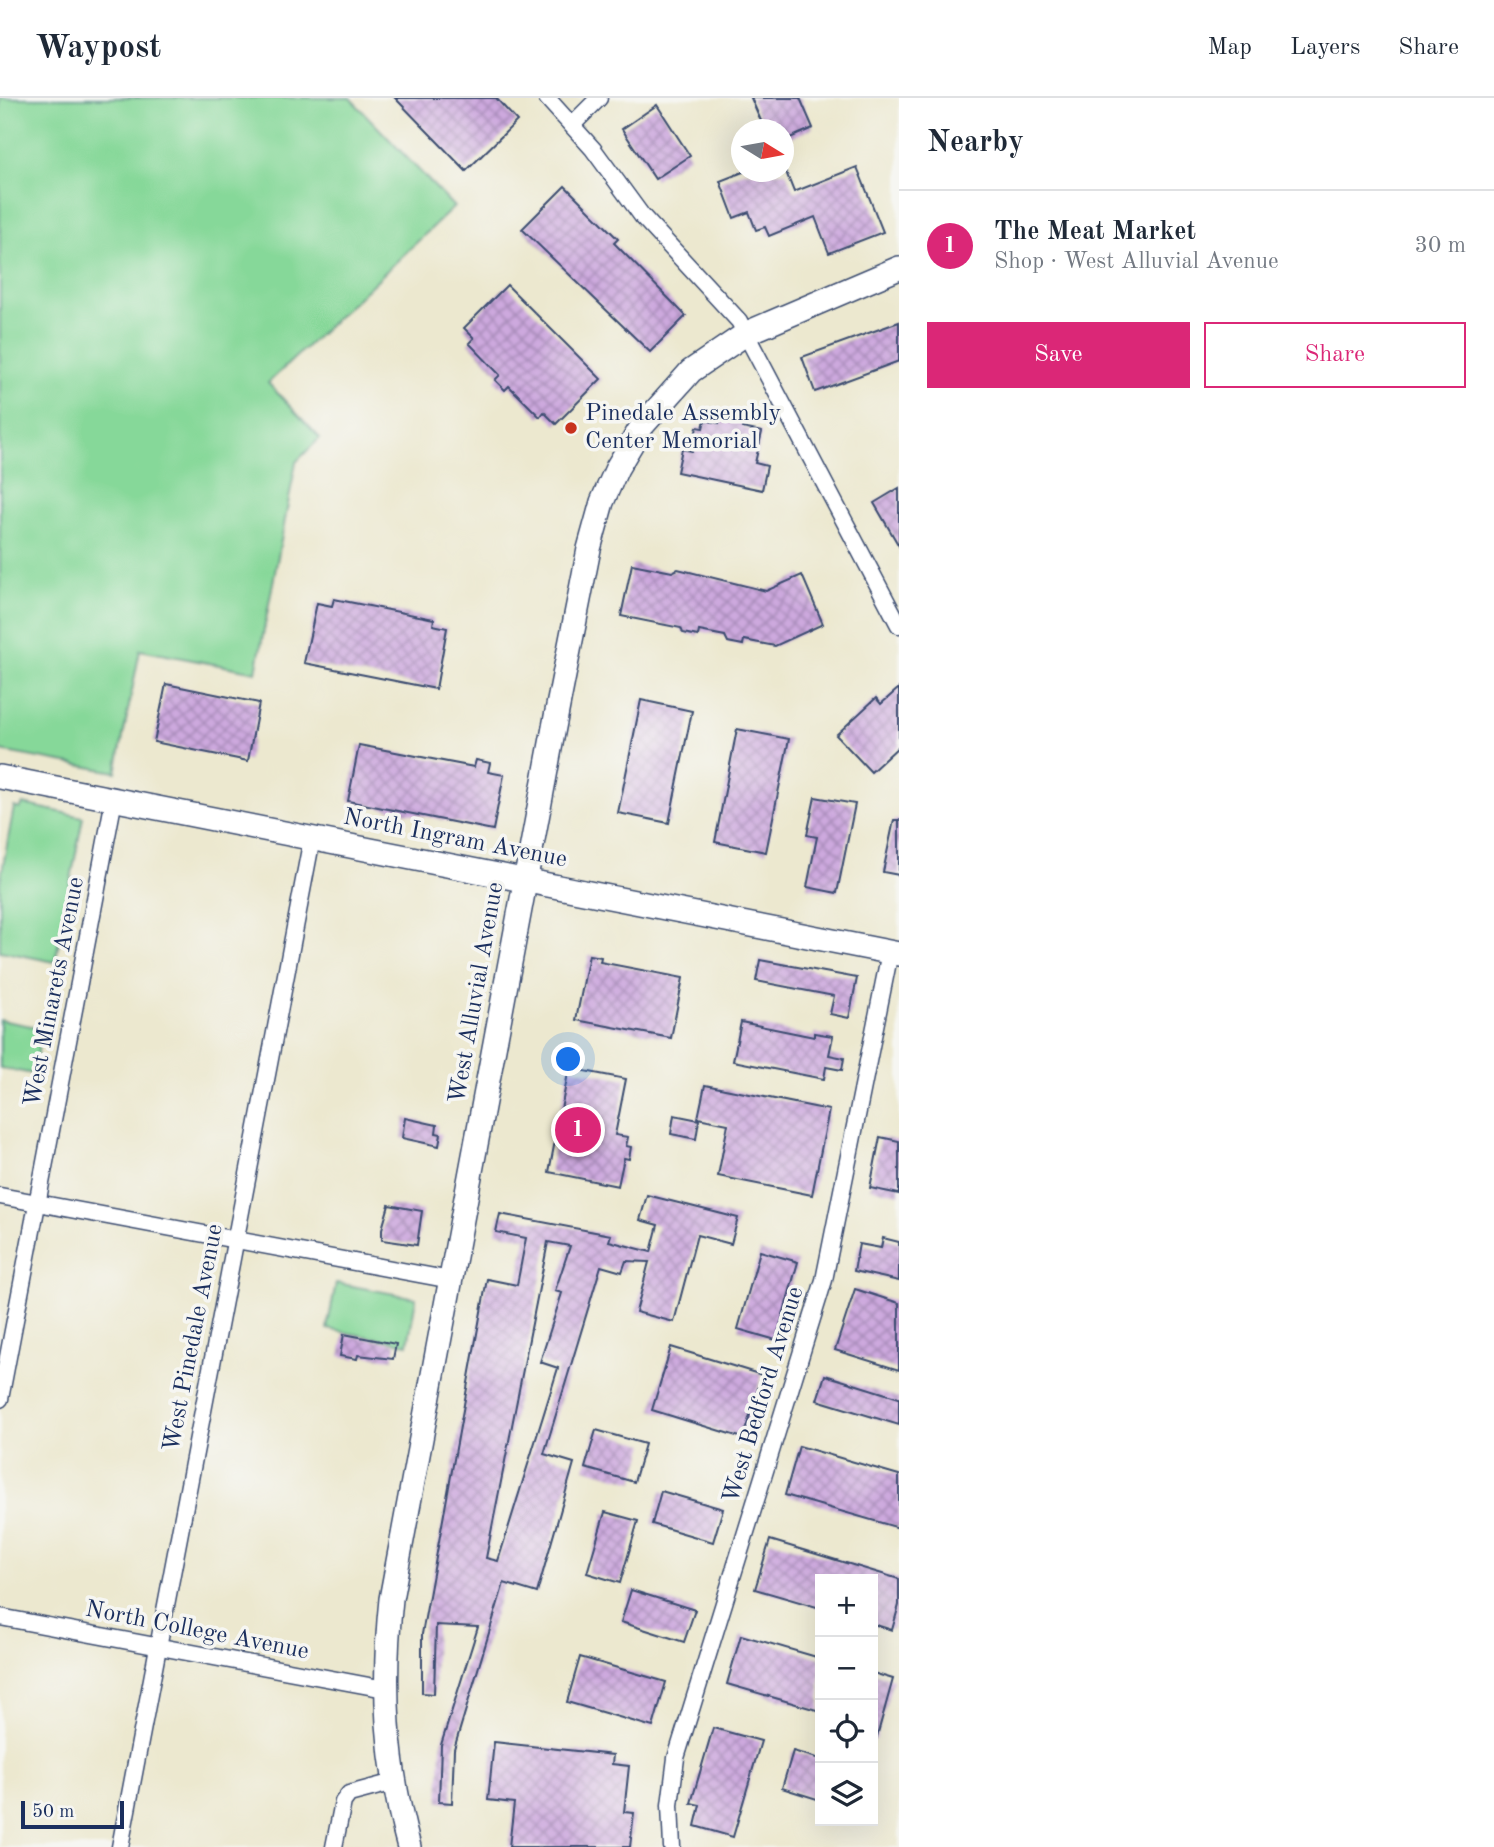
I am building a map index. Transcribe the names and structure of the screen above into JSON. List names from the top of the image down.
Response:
{
  "streets": {
    "street": [
      "North Ingram Avenue",
      "West Minarets Avenue",
      "West Alluvial Avenue",
      "West Pinedale Avenue",
      "West Bedford Avenue",
      "North College Avenue"
    ]
  },
  "crossings": [
    ["North Ingram Avenue", "West Minarets Avenue"],
    ["North Ingram Avenue", "West Alluvial Avenue"],
    ["North Ingram Avenue", "West Pinedale Avenue"],
    ["North Ingram Avenue", "West Bedford Avenue"],
    ["West Alluvial Avenue", "North College Avenue"],
    ["West Pinedale Avenue", "North College Avenue"]
  ],
  "places": ["Pinedale Assembly Center Memorial"],
  "scale_bar": "50 m",
  "north": "right",
  "page": {
    "header": "Waypost",
    "nav": ["Map", "Layers", "Share"],
    "heading": "Nearby",
    "list": [
      {
        "mark": "1",
        "name": "The Meat Market",
        "note": "Shop · West Alluvial Avenue",
        "value": "30 m"
      }
    ],
    "buttons": ["Save", "Share"],
    "pins": "1",
    "map_buttons": ["+", "−"],
    "scale": "50 m"
  }
}
